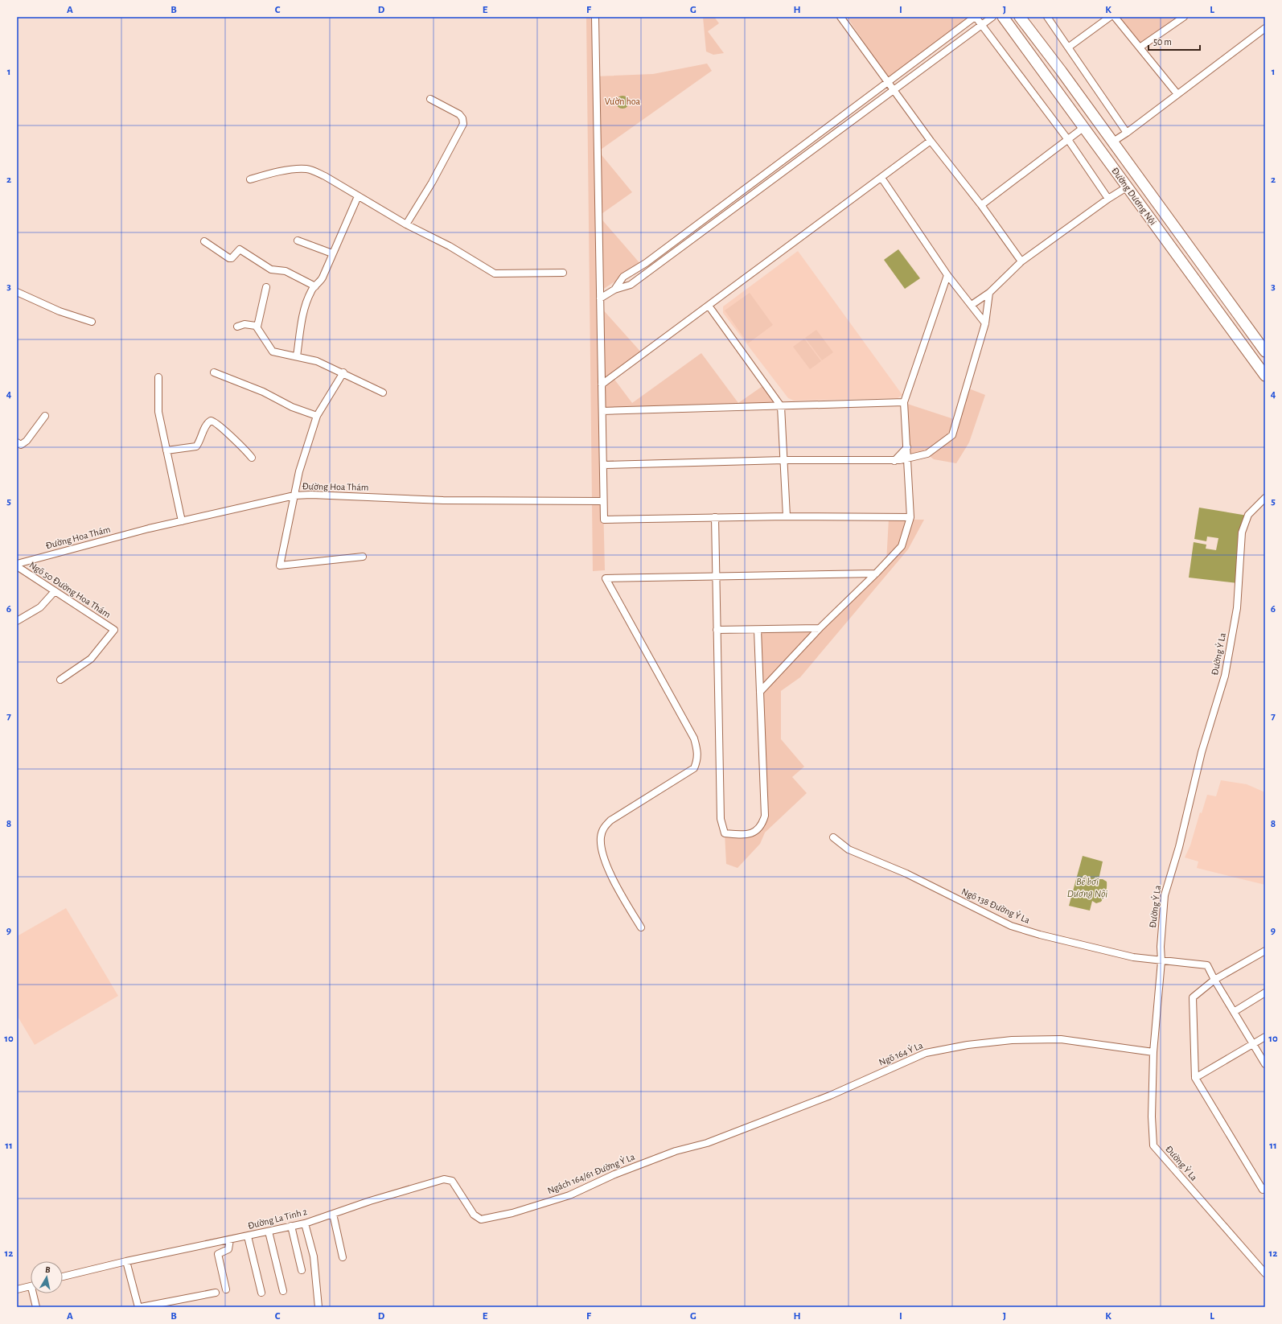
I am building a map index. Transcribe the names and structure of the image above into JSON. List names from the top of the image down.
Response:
{
  "streets": {
    "main road": ["Đường Dương Nội"],
    "street": [
      "Đường Hoa Thám",
      "Ngõ 50 Đường Hoa Thám",
      "Đường Ỷ La",
      "Ngõ 138 Đường Ỷ La",
      "Ngõ 164 Ỷ La",
      "Ngách 164/61 Đường Ỷ La",
      "Đường La Tinh 2"
    ]
  },
  "crossings": [
    ["Đường Ỷ La", "Ngõ 138 Đường Ỷ La"],
    ["Đường Ỷ La", "Ngõ 164 Ỷ La"],
    ["Ngõ 164 Ỷ La", "Ngách 164/61 Đường Ỷ La"],
    ["Ngách 164/61 Đường Ỷ La", "Đường La Tinh 2"]
  ],
  "water": ["Bể bơi Dương Nội"],
  "parks": ["Vườn hoa"],
  "scale_bar": "50 m",
  "north": "top",
  "grid": {
    "columns": [
      "A",
      "B",
      "C",
      "D",
      "E",
      "F",
      "G",
      "H",
      "I",
      "J",
      "K",
      "L"
    ],
    "rows": [
      "1",
      "2",
      "3",
      "4",
      "5",
      "6",
      "7",
      "8",
      "9",
      "10",
      "11",
      "12"
    ]
  }
}
